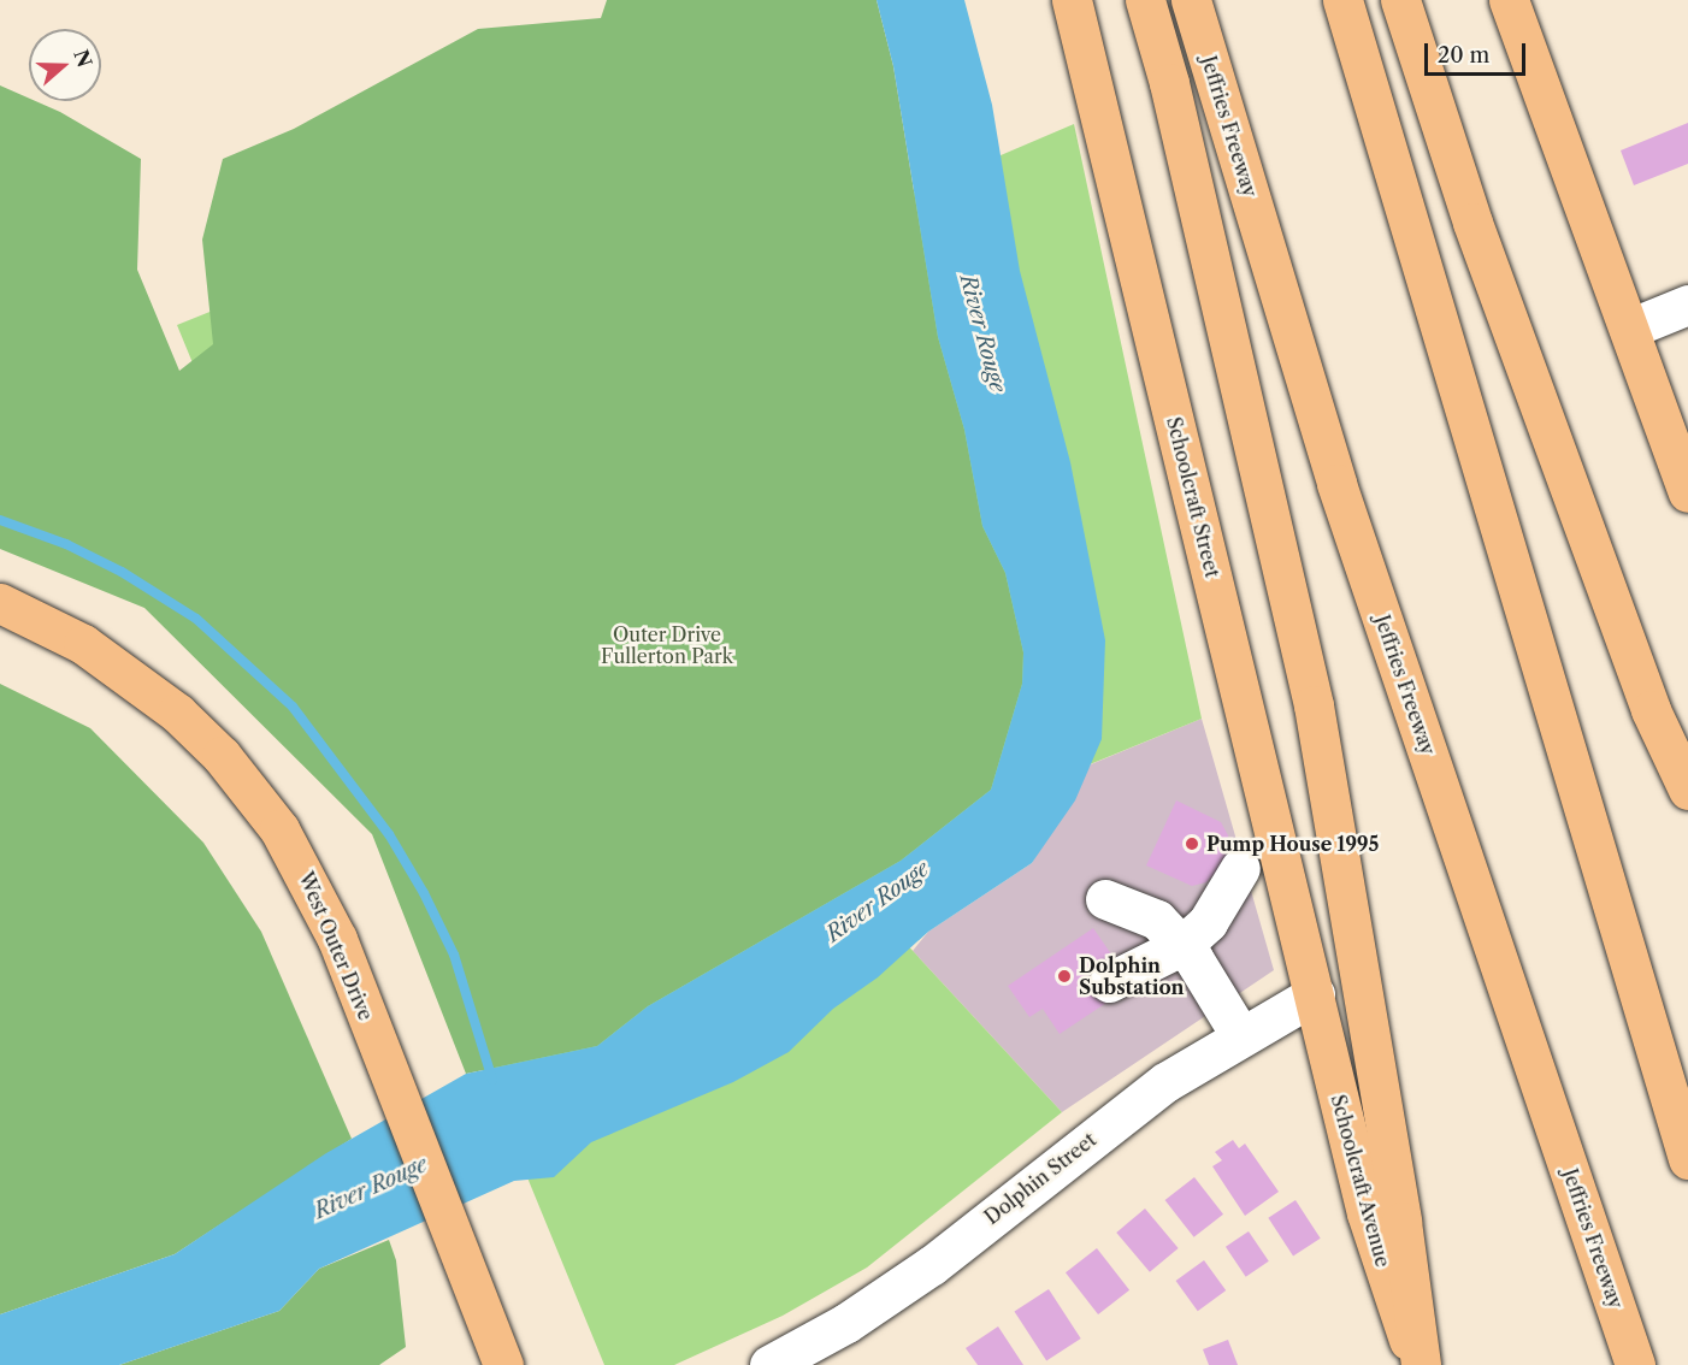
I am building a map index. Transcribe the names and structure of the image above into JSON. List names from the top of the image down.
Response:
{
  "streets": {
    "main road": [
      "Jeffries Freeway",
      "Schoolcraft Street",
      "West Outer Drive",
      "Schoolcraft Avenue"
    ],
    "street": ["Dolphin Street"]
  },
  "crossings": [
    ["Schoolcraft Street", "Dolphin Street"],
    ["Schoolcraft Street", "Schoolcraft Avenue"],
    ["Dolphin Street", "Schoolcraft Avenue"]
  ],
  "water": ["River Rouge"],
  "parks": ["Outer Drive Fullerton Park"],
  "places": ["Pump House 1995", "Dolphin Substation"],
  "scale_bar": "20 m",
  "north": "right"
}
